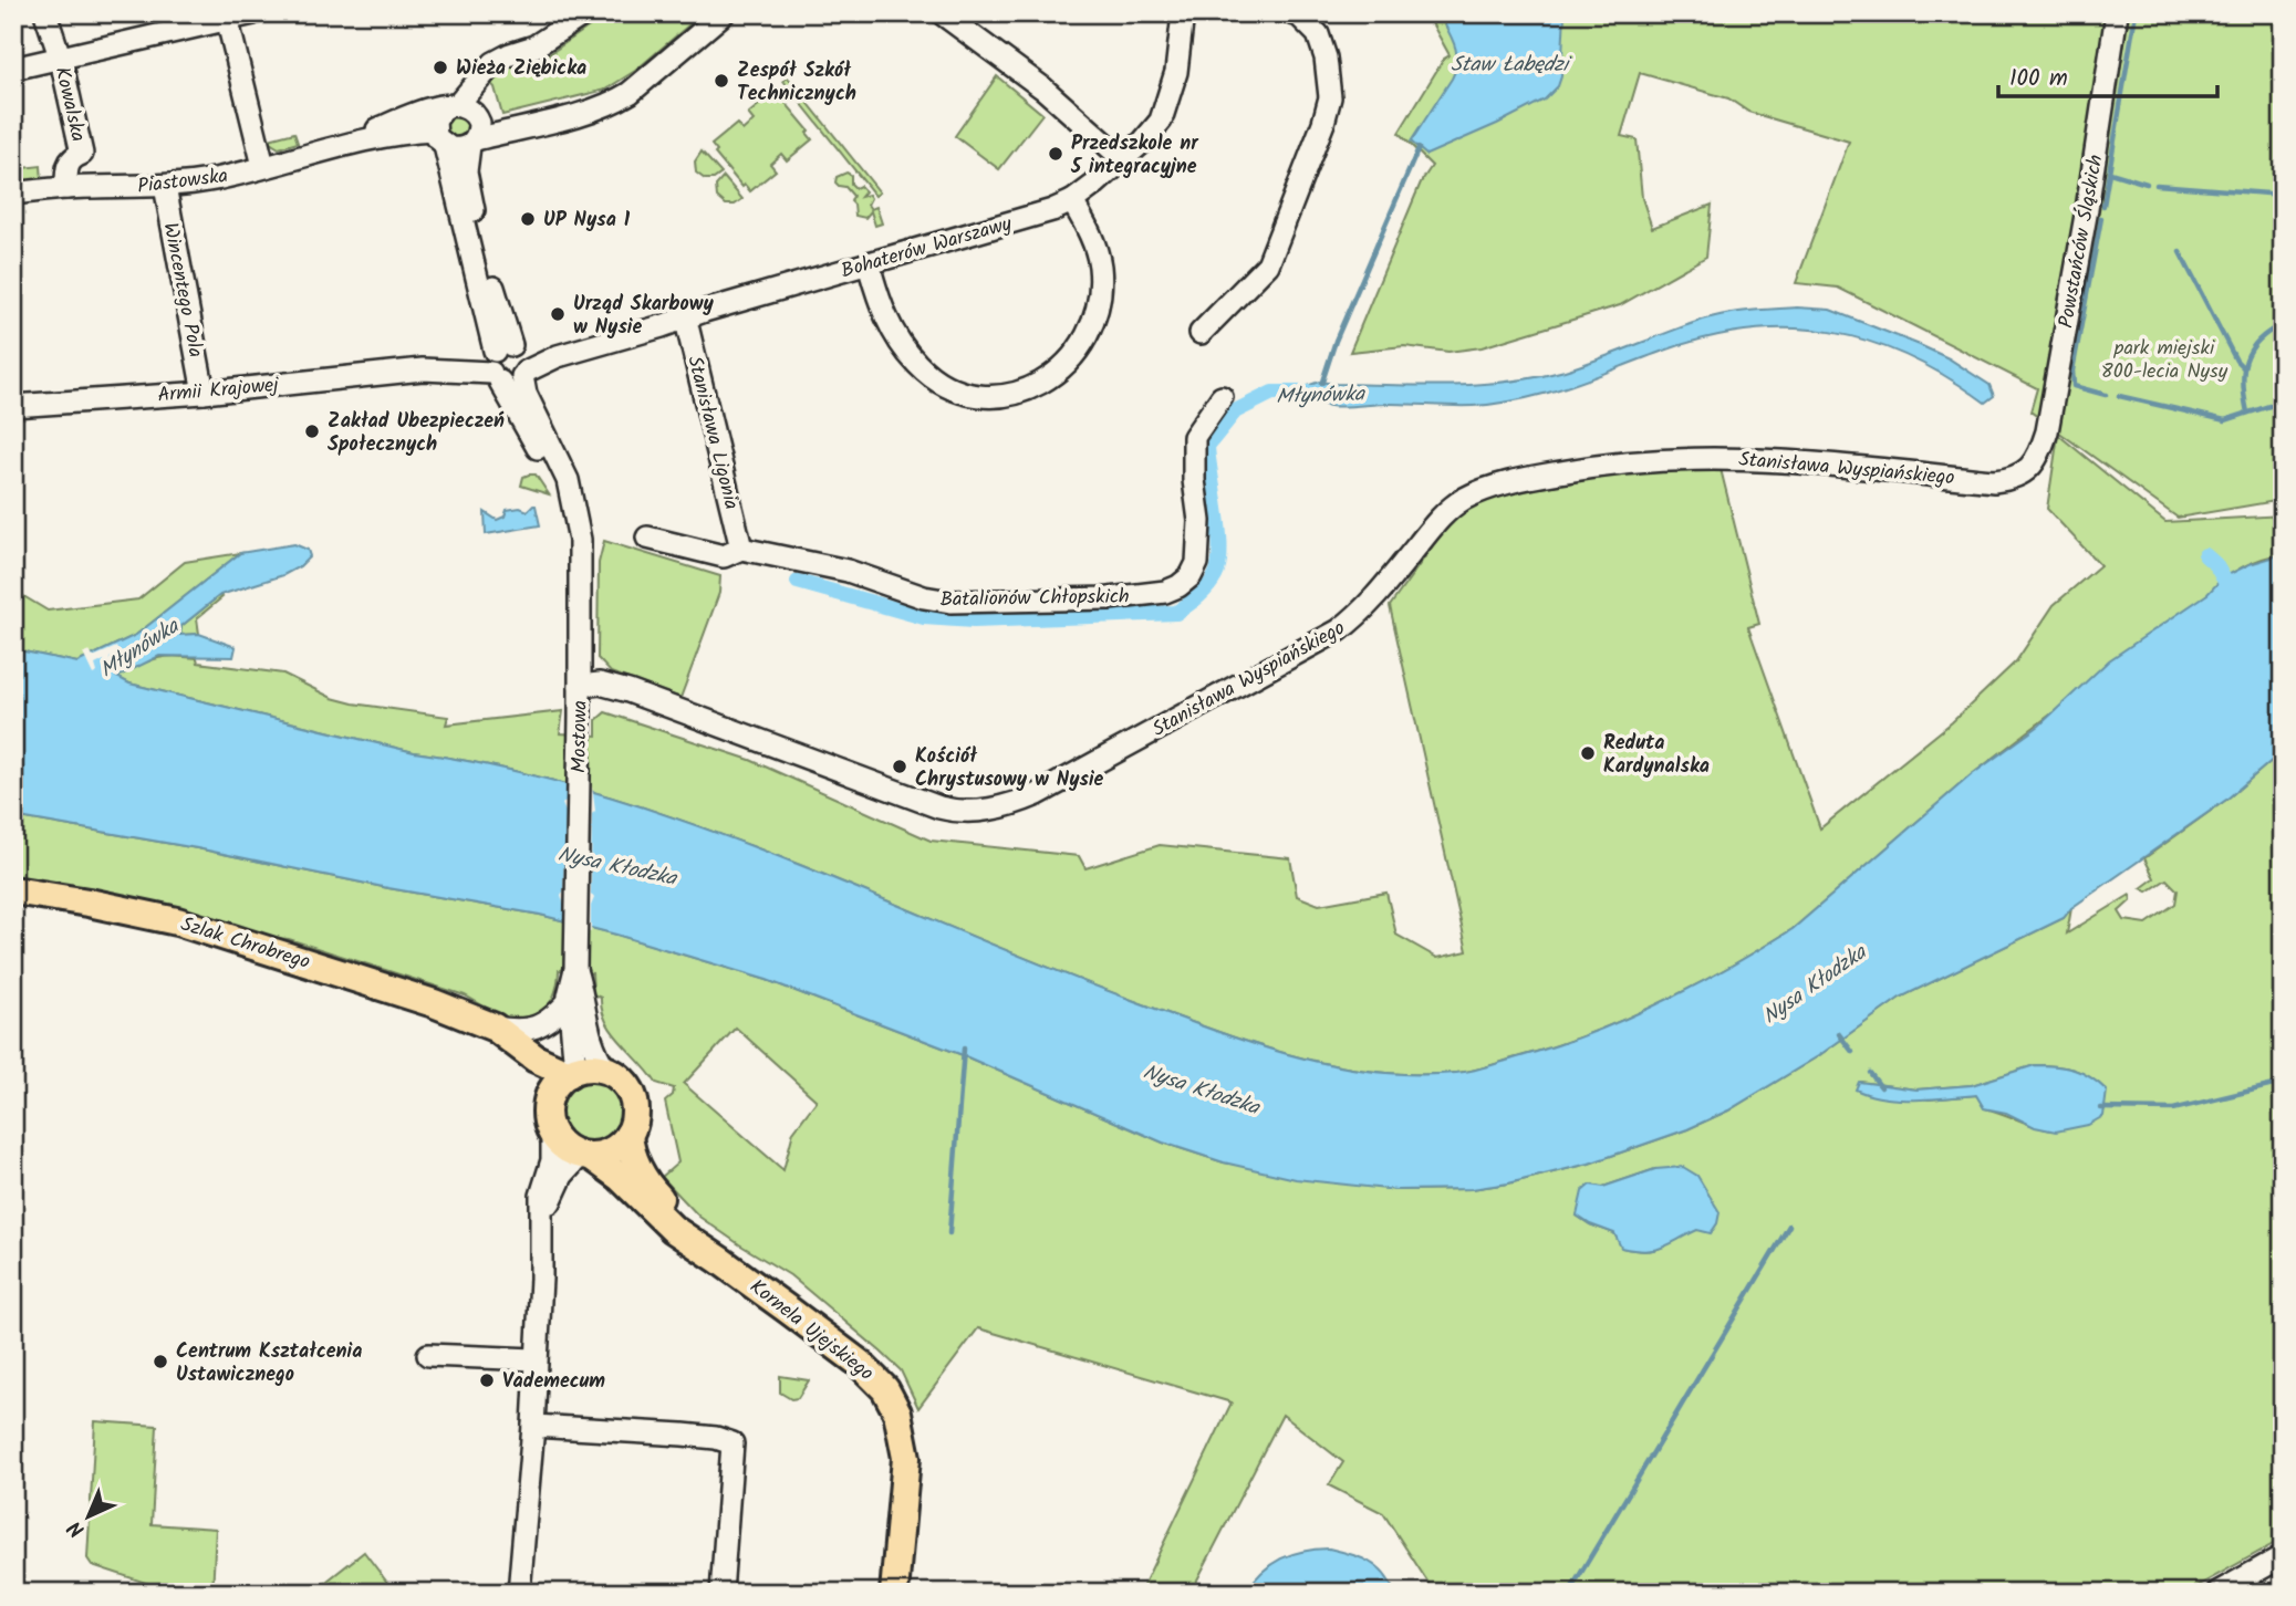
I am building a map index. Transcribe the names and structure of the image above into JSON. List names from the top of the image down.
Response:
{
  "streets": {
    "main road": ["Szlak Chrobrego", "Kornela Ujejskiego"],
    "street": [
      "Kowalska",
      "Piastowska",
      "Powstańców Śląskich",
      "Bohaterów Warszawy",
      "Wincentego Pola",
      "Armii Krajowej",
      "Stanisława Ligonia",
      "Stanisława Wyspiańskiego",
      "Batalionów Chłopskich",
      "Mostowa"
    ]
  },
  "crossings": [
    ["Kowalska", "Piastowska"],
    ["Piastowska", "Wincentego Pola"],
    ["Powstańców Śląskich", "Stanisława Wyspiańskiego"],
    ["Bohaterów Warszawy", "Armii Krajowej"],
    ["Bohaterów Warszawy", "Stanisława Ligonia"],
    ["Bohaterów Warszawy", "Mostowa"],
    ["Wincentego Pola", "Armii Krajowej"],
    ["Armii Krajowej", "Mostowa"],
    ["Stanisława Ligonia", "Batalionów Chłopskich"],
    ["Stanisława Wyspiańskiego", "Mostowa"],
    ["Mostowa", "Szlak Chrobrego"],
    ["Mostowa", "Kornela Ujejskiego"],
    ["Szlak Chrobrego", "Kornela Ujejskiego"]
  ],
  "water": ["Staw Łabędzi", "Młynówka", "Nysa Kłodzka"],
  "parks": ["park miejski 800-lecia Nysy"],
  "places": [
    "Wieża Ziębicka",
    "Zespół Szkół Technicznych",
    "Przedszkole nr 5 integracyjne",
    "UP Nysa 1",
    "Urząd Skarbowy w Nysie",
    "Zakład Ubezpieczeń Społecznych",
    "Reduta Kardynalska",
    "Kościół Chrystusowy w Nysie",
    "Centrum Kształcenia Ustawicznego",
    "Vademecum"
  ],
  "scale_bar": "100 m",
  "north": "bottom left"
}
